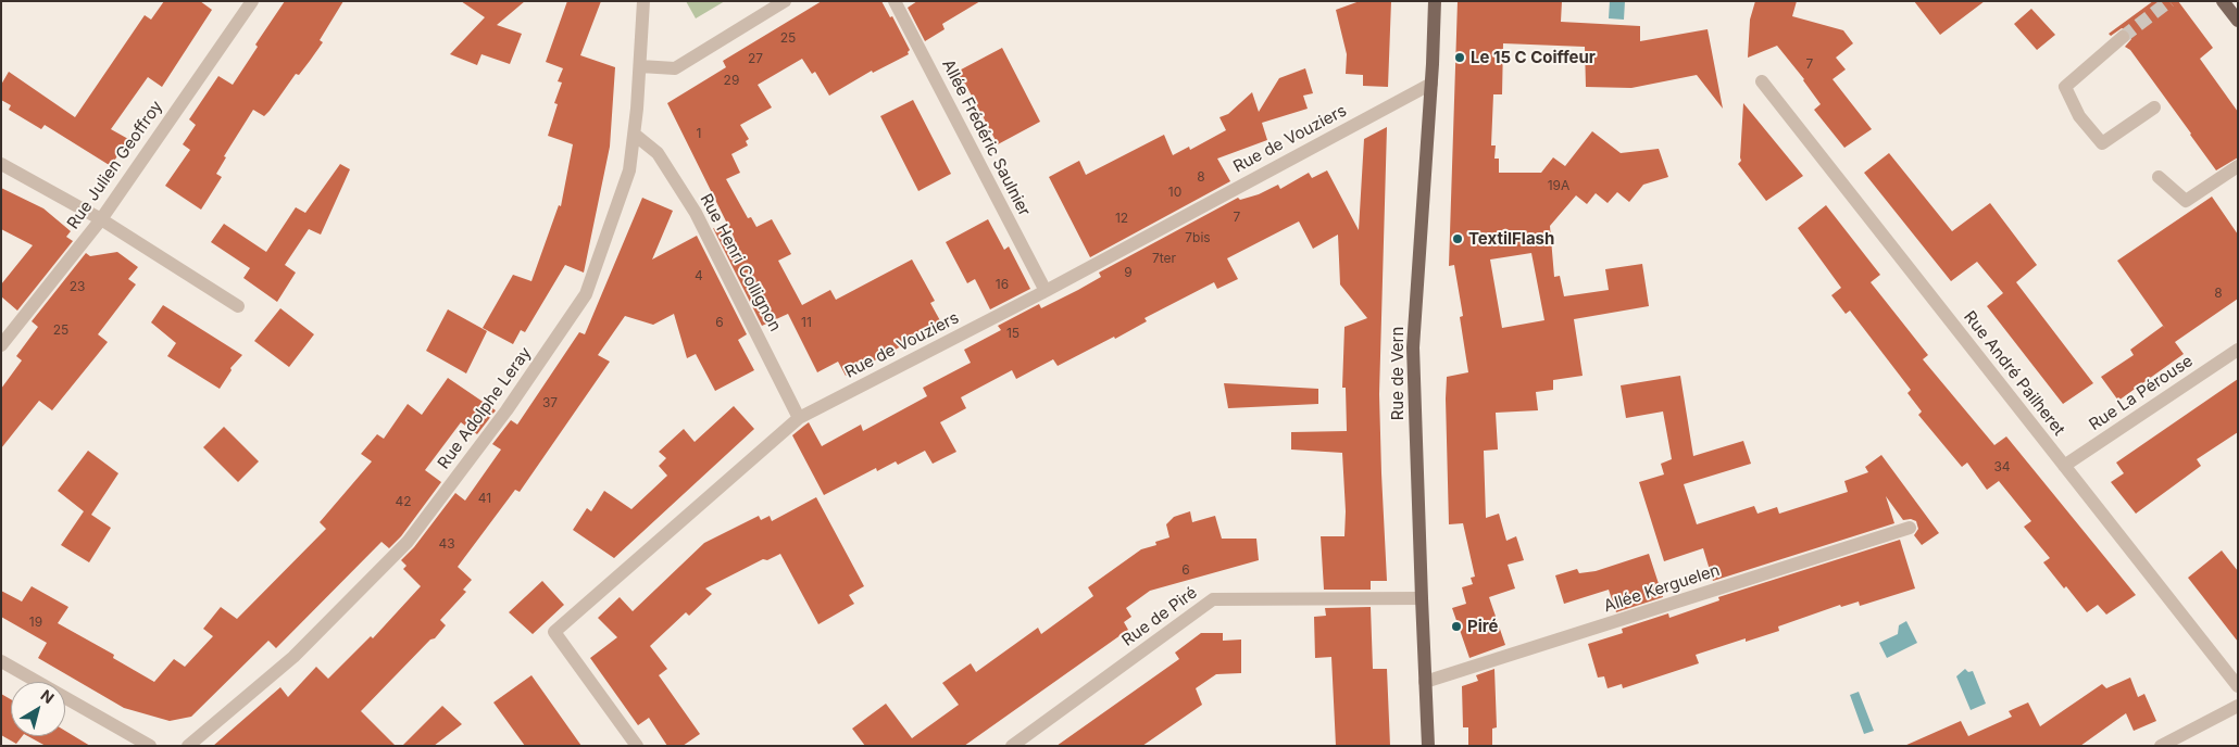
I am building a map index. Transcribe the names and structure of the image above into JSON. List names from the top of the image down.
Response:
{
  "streets": {
    "main road": ["Rue de Vern"],
    "street": [
      "Allée Frédéric Saulnier",
      "Rue de Vouziers",
      "Rue Julien Geoffroy",
      "Rue Henri Collignon",
      "Rue André Pailheret",
      "Rue La Pérouse",
      "Rue Adolphe Leray",
      "Allée Kerguelen",
      "Rue de Piré"
    ]
  },
  "crossings": [
    ["Allée Frédéric Saulnier", "Rue de Vouziers"],
    ["Rue de Vouziers", "Rue Henri Collignon"],
    ["Rue de Vouziers", "Rue de Vern"],
    ["Rue Henri Collignon", "Rue Adolphe Leray"],
    ["Rue de Vern", "Allée Kerguelen"],
    ["Rue de Vern", "Rue de Piré"],
    ["Rue André Pailheret", "Rue La Pérouse"]
  ],
  "places": ["Le 15 C Coiffeur", "TextilFlash", "Piré"],
  "house_numbers": [
    "25",
    "27",
    "7",
    "29",
    "1",
    "8",
    "19A",
    "10",
    "7",
    "12",
    "7bis",
    "7ter",
    "9",
    "4",
    "16",
    "23",
    "8",
    "6",
    "11",
    "25",
    "15",
    "37",
    "34",
    "41",
    "42",
    "43",
    "6",
    "19"
  ],
  "north": "top right"
}
